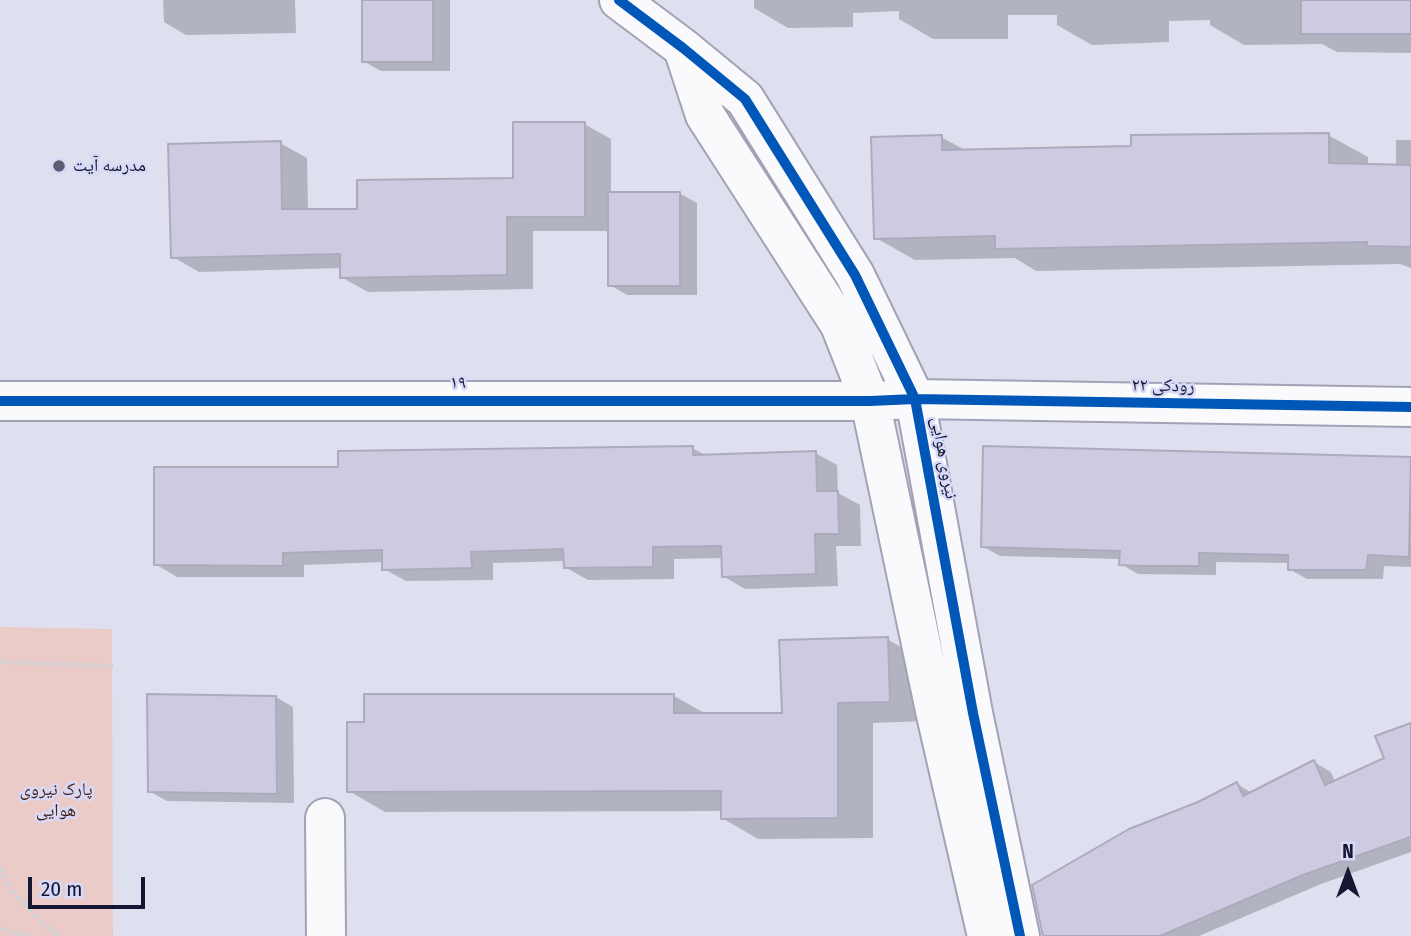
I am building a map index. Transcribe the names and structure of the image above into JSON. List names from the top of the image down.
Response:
{
  "streets": {
    "street": ["۱۹", "رودکی ۲۲", "نیروی هوایی"]
  },
  "crossings": [
    ["۱۹", "رودکی ۲۲"],
    ["۱۹", "نیروی هوایی"],
    ["رودکی ۲۲", "نیروی هوایی"]
  ],
  "parks": ["پارک نیروی هوایی"],
  "places": ["مدرسه آیت"],
  "scale_bar": "20 m",
  "north": "top"
}
